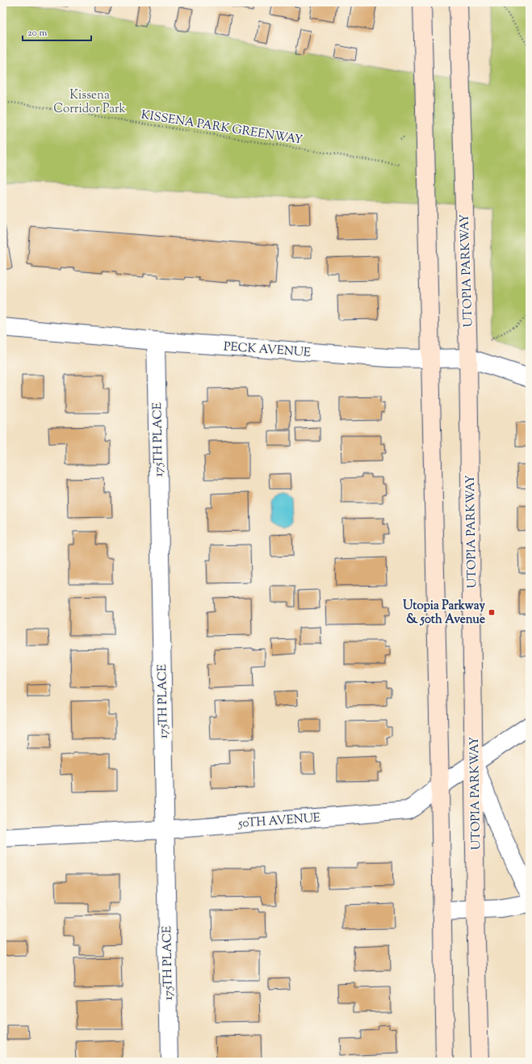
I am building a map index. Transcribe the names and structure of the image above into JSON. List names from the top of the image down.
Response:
{
  "streets": {
    "main road": ["UTOPIA PARKWAY"],
    "street": ["PECK AVENUE", "175TH PLACE", "50TH AVENUE"],
    "path": ["KISSENA PARK GREENWAY"]
  },
  "crossings": [
    ["UTOPIA PARKWAY", "PECK AVENUE"],
    ["UTOPIA PARKWAY", "50TH AVENUE"],
    ["PECK AVENUE", "175TH PLACE"],
    ["175TH PLACE", "50TH AVENUE"]
  ],
  "parks": ["Kissena Corridor Park"],
  "places": {
    "transit": ["Utopia Parkway & 50th Avenue"]
  },
  "scale_bar": "20 m"
}
